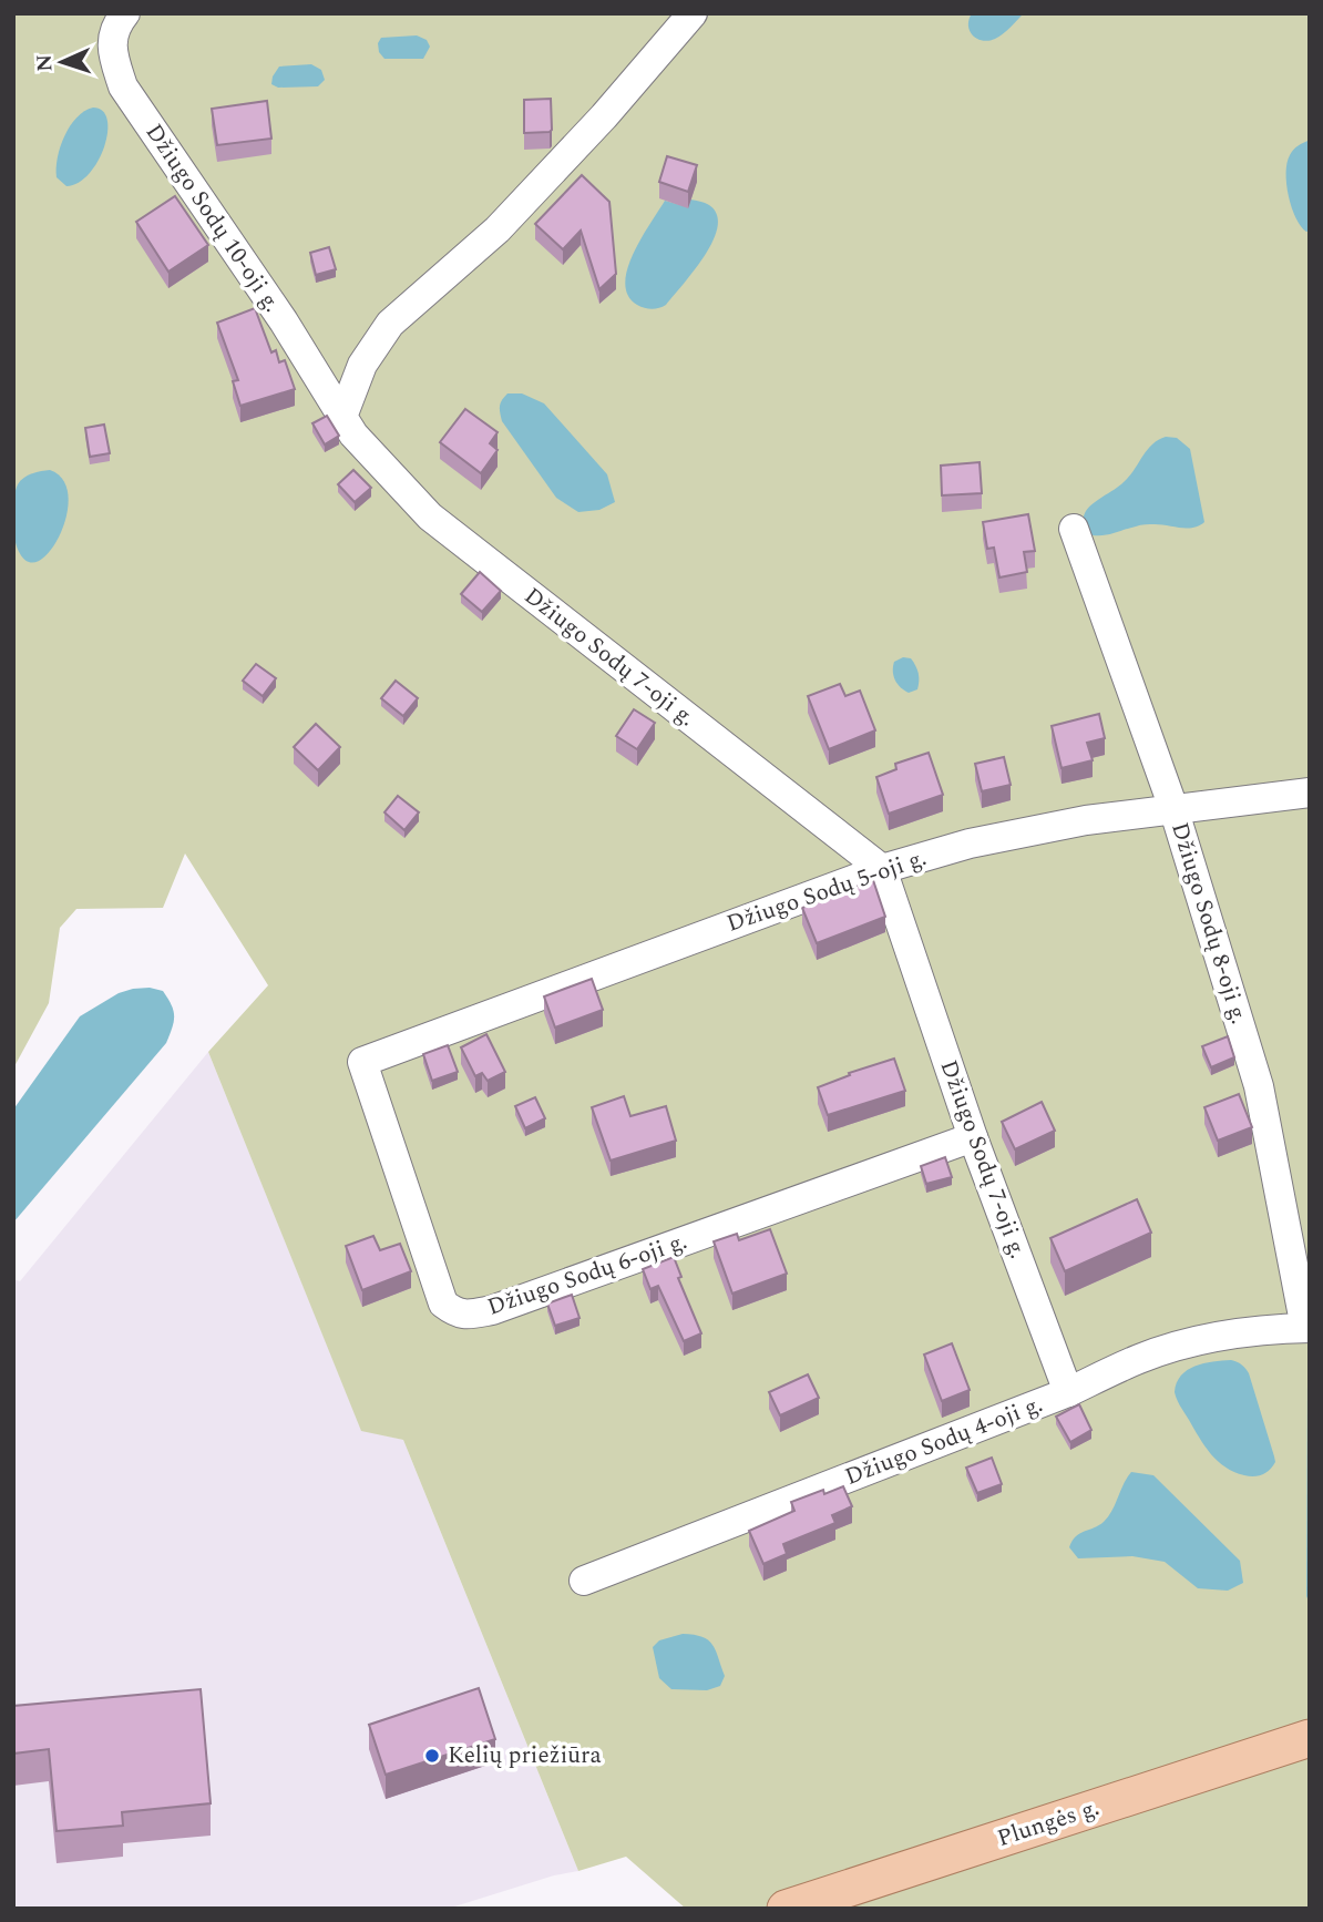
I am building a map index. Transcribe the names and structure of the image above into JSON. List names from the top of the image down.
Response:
{
  "streets": {
    "main road": ["Plungės g."],
    "street": [
      "Džiugo Sodų 10-oji g.",
      "Džiugo Sodų 7-oji g.",
      "Džiugo Sodų 5-oji g.",
      "Džiugo Sodų 8-oji g.",
      "Džiugo Sodų 6-oji g.",
      "Džiugo Sodų 4-oji g."
    ]
  },
  "crossings": [
    ["Džiugo Sodų 10-oji g.", "Džiugo Sodų 7-oji g."],
    ["Džiugo Sodų 7-oji g.", "Džiugo Sodų 5-oji g."],
    ["Džiugo Sodų 7-oji g.", "Džiugo Sodų 6-oji g."],
    ["Džiugo Sodų 7-oji g.", "Džiugo Sodų 4-oji g."],
    ["Džiugo Sodų 5-oji g.", "Džiugo Sodų 8-oji g."],
    ["Džiugo Sodų 5-oji g.", "Džiugo Sodų 6-oji g."],
    ["Džiugo Sodų 8-oji g.", "Džiugo Sodų 4-oji g."]
  ],
  "places": ["Kelių priežiūra"],
  "north": "left"
}
